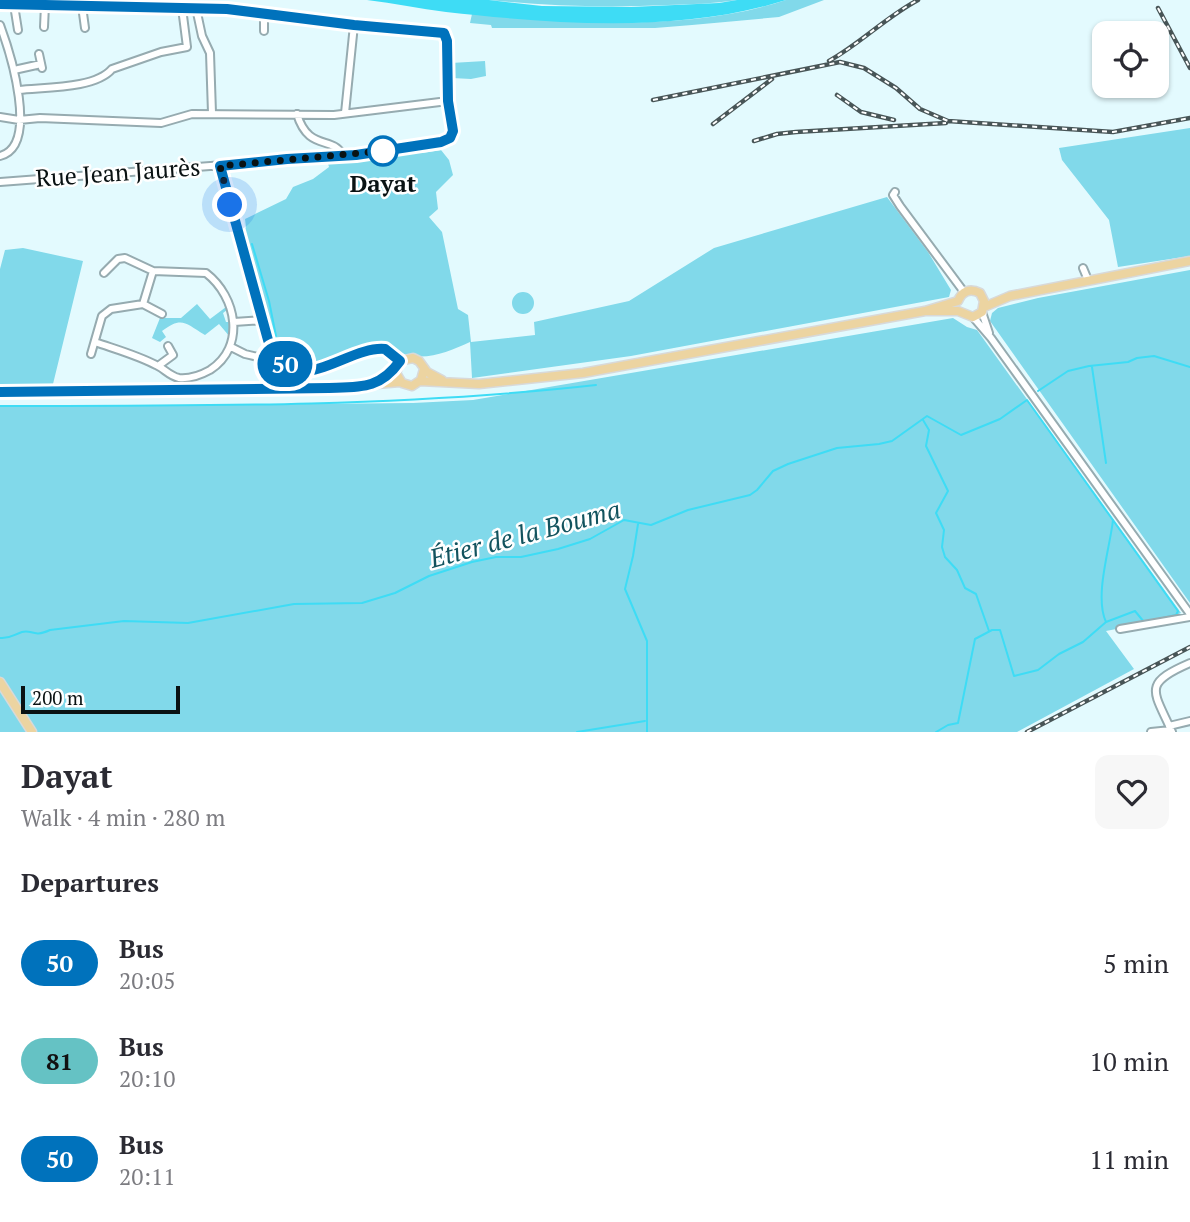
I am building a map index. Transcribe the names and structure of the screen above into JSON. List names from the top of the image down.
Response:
{
  "streets": {
    "street": ["Rue Jean Jaurès"]
  },
  "water": ["Étier de la Bouma"],
  "places": ["Dayat"],
  "lines": ["bus line 50"],
  "scale_bar": "200 m",
  "page": {
    "on_map": "50",
    "scale": "200 m",
    "heading": [
      ["Dayat", "Walk · 4 min · 280 m"],
      "Departures"
    ],
    "list": [
      {
        "mark": "50",
        "name": "Bus",
        "note": "20:05",
        "value": "5 min"
      },
      {
        "mark": "81",
        "name": "Bus",
        "note": "20:10",
        "value": "10 min"
      },
      {
        "mark": "50",
        "name": "Bus",
        "note": "20:11",
        "value": "11 min"
      }
    ]
  }
}
